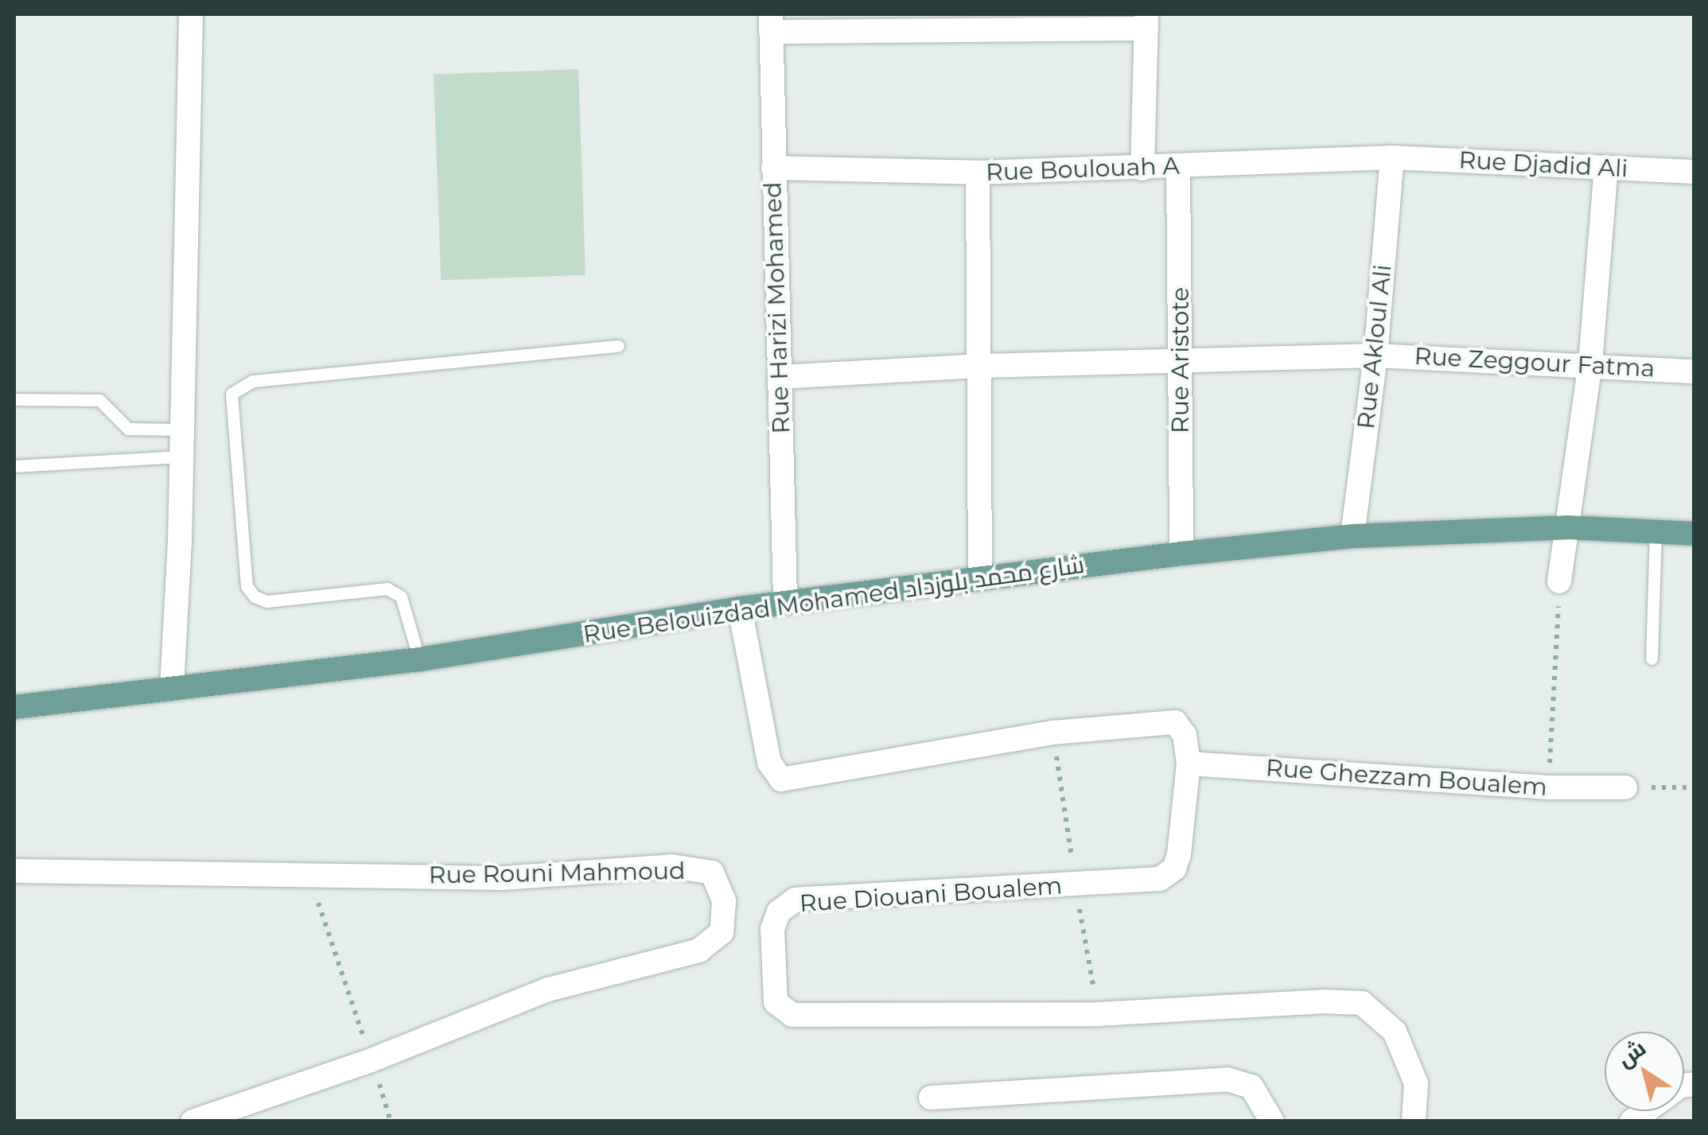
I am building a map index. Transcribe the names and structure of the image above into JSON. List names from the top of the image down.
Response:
{
  "streets": {
    "main road": ["Rue Belouizdad Mohamed شارع محمد بلوزداد"],
    "street": [
      "Rue Djadid Ali",
      "Rue Boulouah A",
      "Rue Harizi Mohamed",
      "Rue Akloul Ali",
      "Rue Aristote",
      "Rue Zeggour Fatma",
      "Rue Ghezzam Boualem",
      "Rue Rouni Mahmoud",
      "Rue Diouani Boualem"
    ]
  },
  "crossings": [
    ["Rue Djadid Ali", "Rue Boulouah A"],
    ["Rue Djadid Ali", "Rue Akloul Ali"],
    ["Rue Boulouah A", "Rue Harizi Mohamed"],
    ["Rue Boulouah A", "Rue Akloul Ali"],
    ["Rue Boulouah A", "Rue Aristote"],
    ["Rue Harizi Mohamed", "Rue Zeggour Fatma"],
    ["Rue Harizi Mohamed", "Rue Belouizdad Mohamed شارع محمد بلوزداد"],
    ["Rue Akloul Ali", "Rue Zeggour Fatma"],
    ["Rue Akloul Ali", "Rue Belouizdad Mohamed شارع محمد بلوزداد"],
    ["Rue Aristote", "Rue Zeggour Fatma"],
    ["Rue Aristote", "Rue Belouizdad Mohamed شارع محمد بلوزداد"],
    ["Rue Belouizdad Mohamed شارع محمد بلوزداد", "Rue Diouani Boualem"],
    ["Rue Ghezzam Boualem", "Rue Diouani Boualem"]
  ],
  "north": "top left"
}
